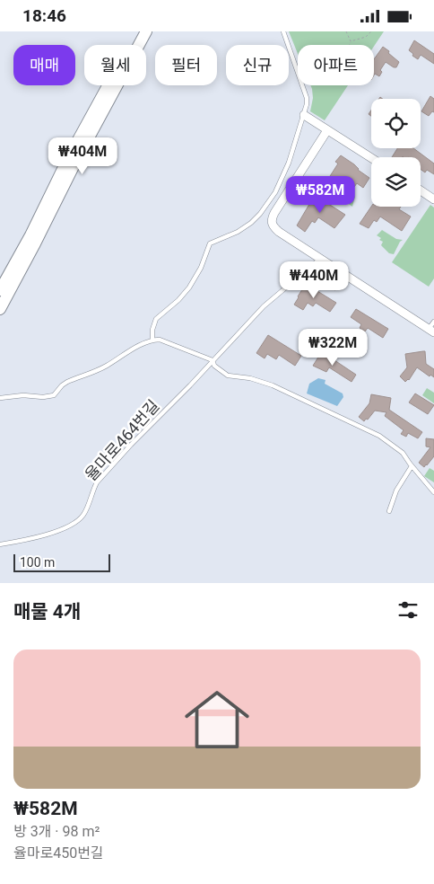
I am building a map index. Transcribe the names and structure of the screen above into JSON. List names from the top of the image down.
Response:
{
  "streets": {
    "lane": ["율마로464번길"]
  },
  "scale_bar": "100 m",
  "page": {
    "status": "18:46",
    "chip": [
      "매매",
      "월세",
      "필터",
      "신규",
      "아파트"
    ],
    "price": [
      "₩404M",
      "₩582M",
      "₩440M",
      "₩322M"
    ],
    "scale": "100 m",
    "heading": "매물 4개",
    "list": [
      {
        "name": "₩582M",
        "note": "방 3개 · 98 m² · 율마로450번길"
      }
    ]
  }
}
